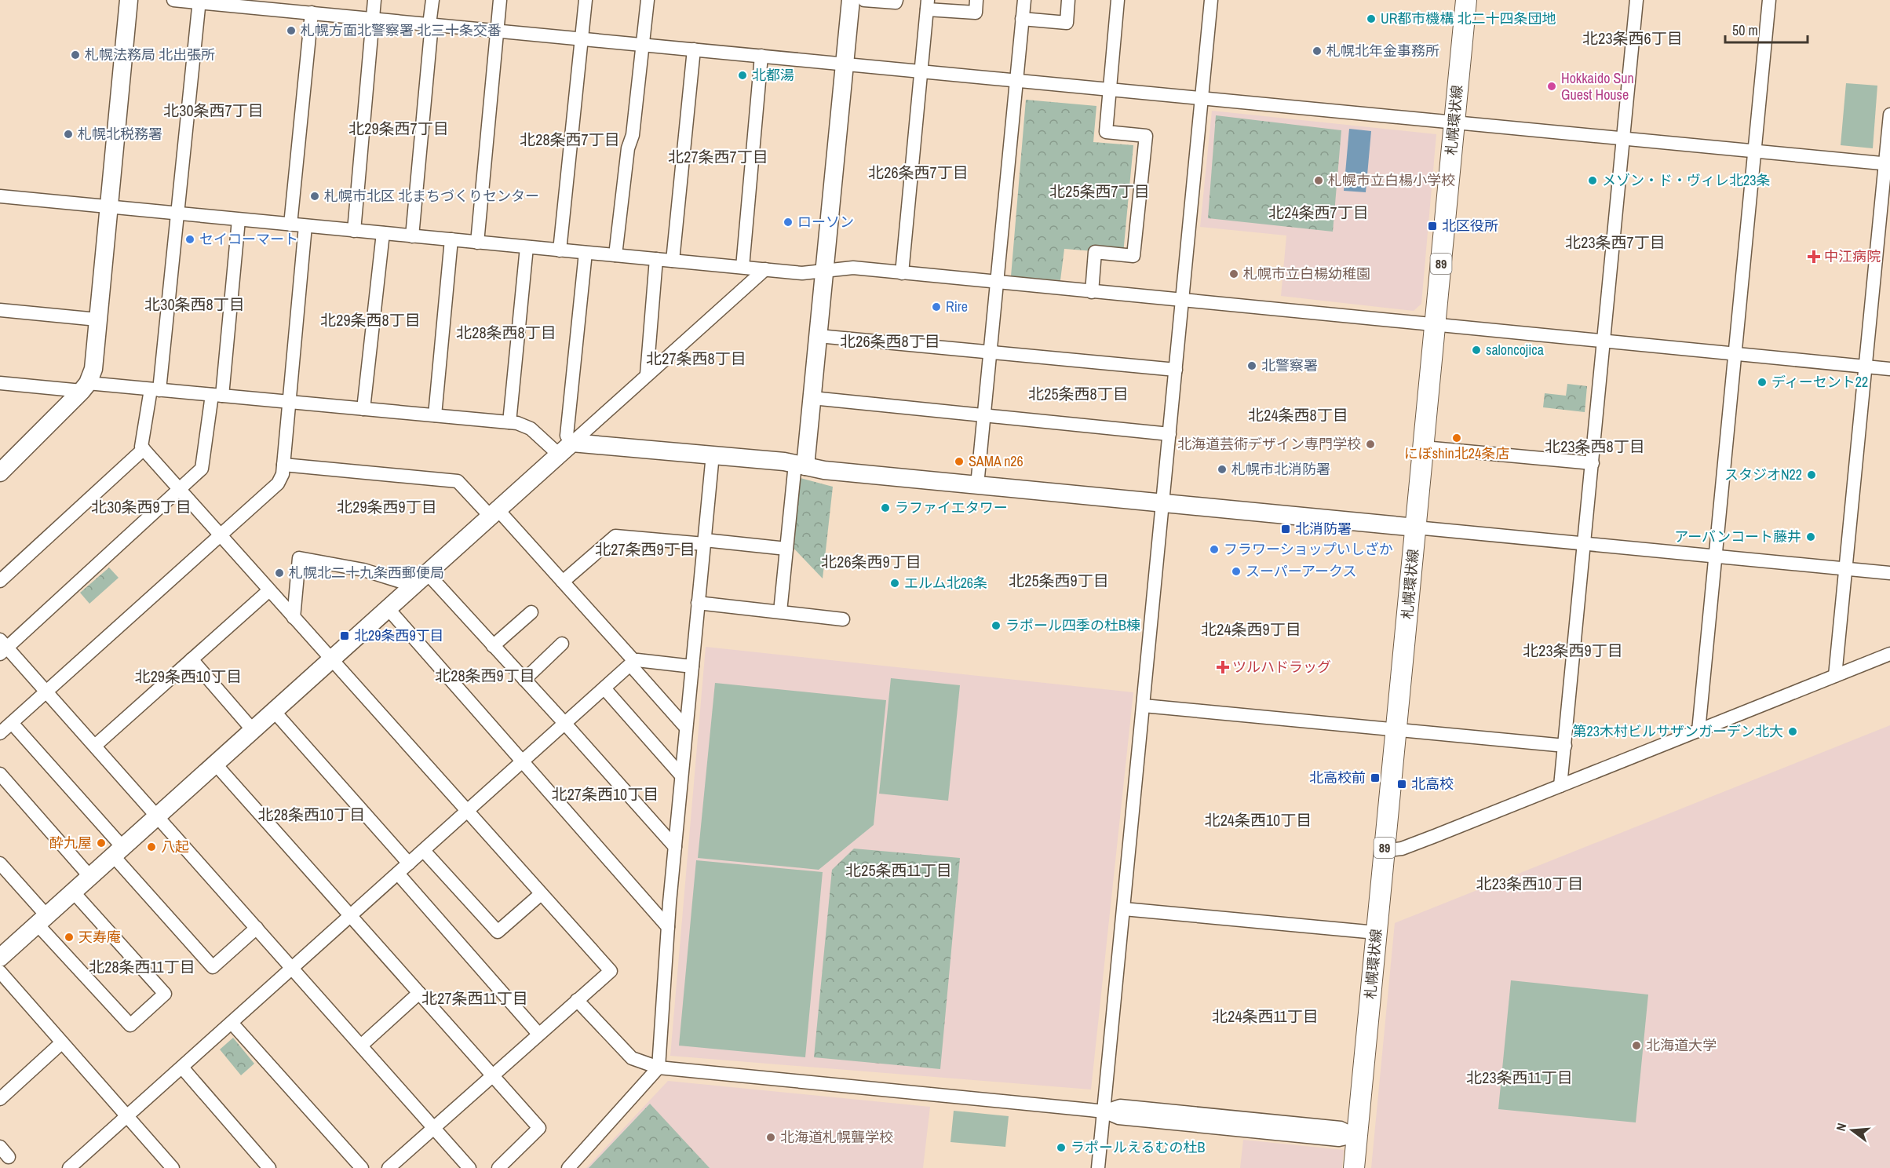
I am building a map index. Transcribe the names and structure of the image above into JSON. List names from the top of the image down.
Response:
{
  "streets": {
    "main road": ["札幌環状線", "89"]
  },
  "districts": [
    "北23条西6丁目",
    "北30条西7丁目",
    "北29条西7丁目",
    "北28条西7丁目",
    "北27条西7丁目",
    "北26条西7丁目",
    "北25条西7丁目",
    "北24条西7丁目",
    "北23条西7丁目",
    "北30条西8丁目",
    "北29条西8丁目",
    "北28条西8丁目",
    "北26条西8丁目",
    "北27条西8丁目",
    "北25条西8丁目",
    "北24条西8丁目",
    "北23条西8丁目",
    "北30条西9丁目",
    "北29条西9丁目",
    "北27条西9丁目",
    "北26条西9丁目",
    "北25条西9丁目",
    "北24条西9丁目",
    "北23条西9丁目",
    "北28条西9丁目",
    "北29条西10丁目",
    "北27条西10丁目",
    "北28条西10丁目",
    "北24条西10丁目",
    "北25条西11丁目",
    "北23条西10丁目",
    "北28条西11丁目",
    "北27条西11丁目",
    "北24条西11丁目",
    "北23条西11丁目"
  ],
  "places": {
    "other": [
      "UR都市機構 北二十四条団地",
      "札幌方面北警察署 北三十条交番",
      "札幌北年金事務所",
      "札幌法務局 北出張所",
      "北都湯",
      "Hokkaido Sun Guest House",
      "札幌北税務署",
      "札幌市立白楊小学校",
      "メゾン・ド・ヴィレ北23条",
      "札幌市北区 北まちづくりセンター",
      "ローソン",
      "セイコーマート",
      "札幌市立白楊幼稚園",
      "Rire",
      "saloncojica",
      "北警察署",
      "ディーセント22",
      "にぼshin北24条店",
      "北海道芸術デザイン専門学校",
      "SAMA n26",
      "札幌市北消防署",
      "スタジオN22",
      "ラファイエタワー",
      "アーバンコート藤井",
      "フラワーショップいしざか",
      "スーパーアークス",
      "札幌北二十九条西郵便局",
      "エルム北26条",
      "ラポール四季の杜B棟",
      "第23木村ビルサザンガーデン北大",
      "酔九屋",
      "八起",
      "天寿庵",
      "北海道大学",
      "北海道札幌聾学校",
      "ラポールえるむの杜B"
    ],
    "transit": [
      "北区役所",
      "北消防署",
      "北29条西9丁目",
      "北高校前",
      "北高校"
    ],
    "health": ["中江病院", "ツルハドラッグ"]
  },
  "scale_bar": "50 m",
  "north": "left"
}
